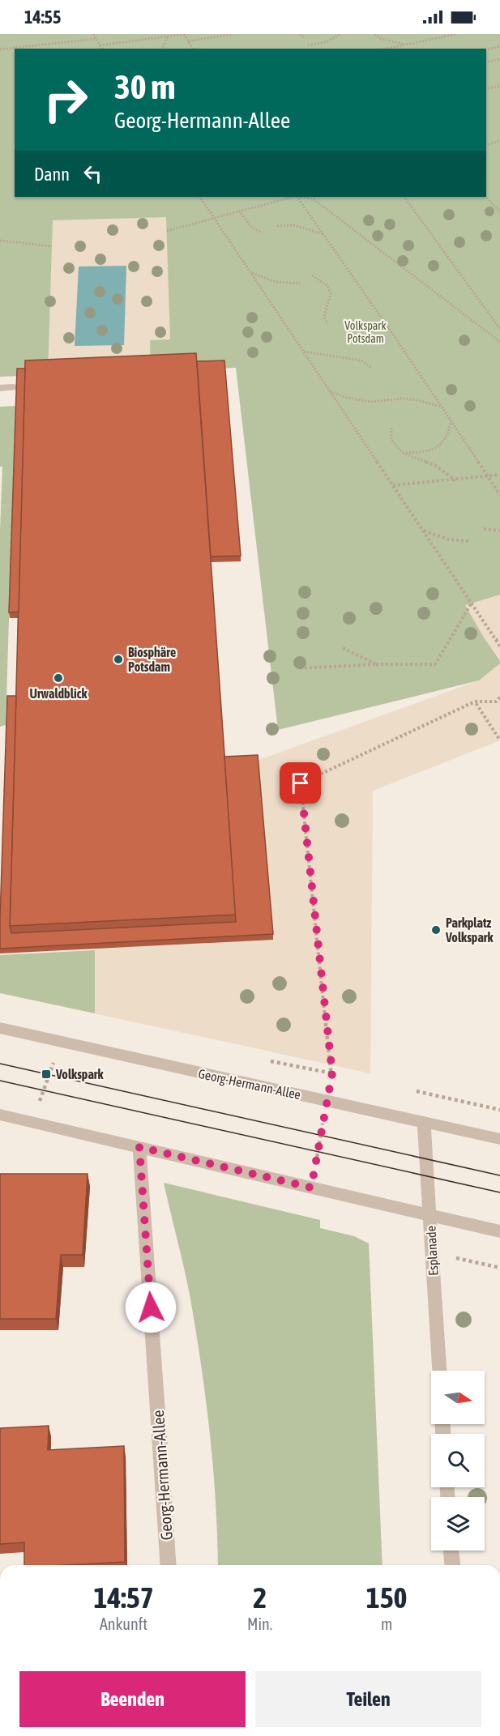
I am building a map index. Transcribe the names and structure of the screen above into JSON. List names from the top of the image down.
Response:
{
  "streets": {
    "street": ["Georg-Hermann-Allee", "Esplanade"]
  },
  "crossings": [
    ["Georg-Hermann-Allee", "Esplanade"]
  ],
  "parks": ["Volkspark Potsdam"],
  "places": {
    "other": ["Biosphäre Potsdam", "Urwaldblick", "Parkplatz Volkspark"],
    "transit": ["Volkspark"]
  },
  "north": "right",
  "page": {
    "status": "14:55",
    "turn": ["30 m", "Georg-Hermann-Allee"],
    "then": "Dann",
    "eta": [
      "14:57",
      "Ankunft",
      "2",
      "Min.",
      "150",
      "m"
    ],
    "buttons": ["Beenden", "Teilen"]
  }
}
